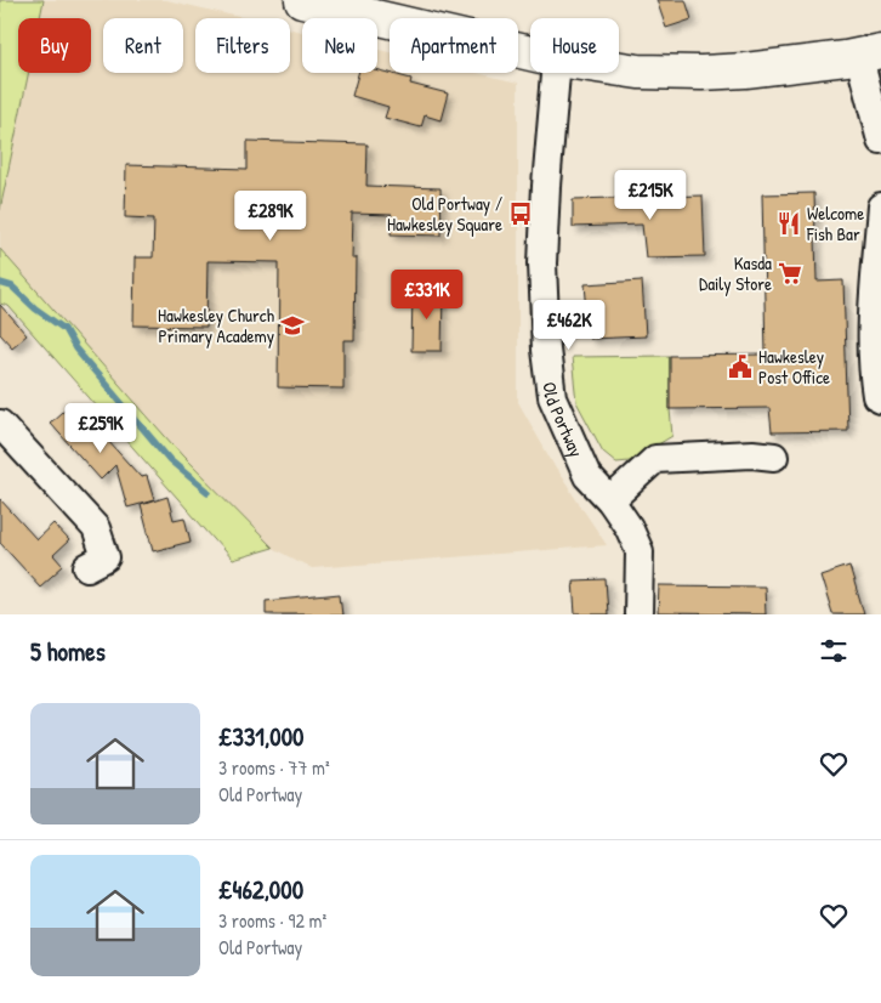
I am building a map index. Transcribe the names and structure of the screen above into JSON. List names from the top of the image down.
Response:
{
  "streets": {
    "street": ["Old Portway"]
  },
  "places": {
    "bus stop": ["Old Portway / Hawkesley Square"],
    "restaurant": ["Welcome Fish Bar"],
    "supermarket": ["Kasda Daily Store"],
    "school or university": ["Hawkesley Church Primary Academy"],
    "public building": ["Hawkesley Post Office"]
  },
  "page": {
    "chip": [
      "Buy",
      "Rent",
      "Filters",
      "New",
      "Apartment",
      "House"
    ],
    "price": [
      "£215K",
      "£289K",
      "£331K",
      "£462K",
      "£259K"
    ],
    "heading": "5 homes",
    "list": [
      {
        "name": "£331,000",
        "note": "3 rooms · 77 m² · Old Portway"
      },
      {
        "name": "£462,000",
        "note": "3 rooms · 92 m² · Old Portway"
      }
    ]
  }
}
